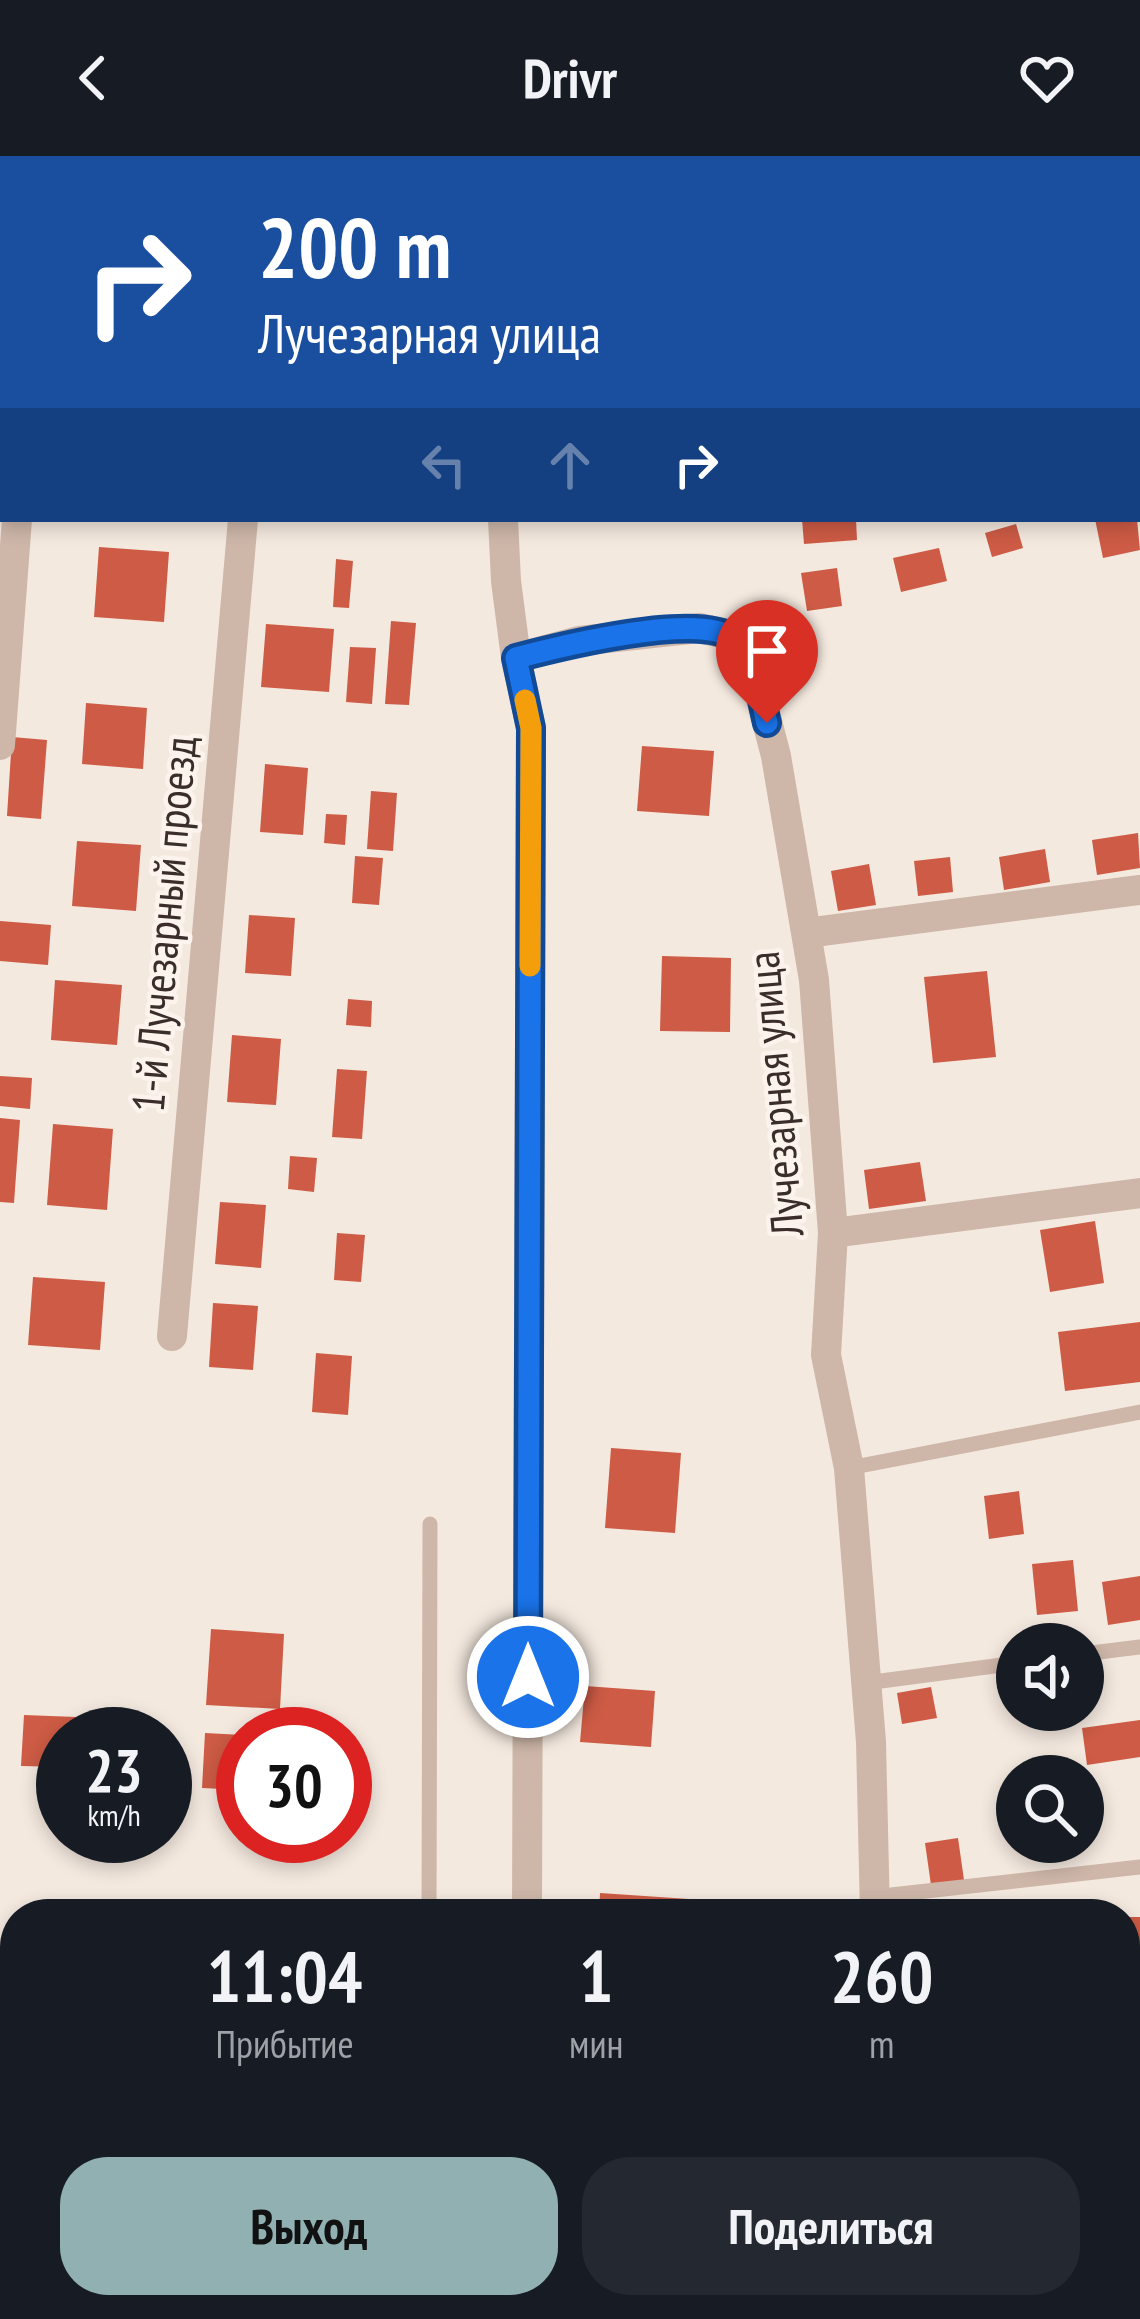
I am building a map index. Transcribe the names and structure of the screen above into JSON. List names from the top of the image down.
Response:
{
  "streets": {
    "street": ["1-й Лучезарный проезд", "Лучезарная улица"]
  },
  "page": {
    "header": "Drivr",
    "turn": ["200 m", "Лучезарная улица"],
    "speed": "23 km/h",
    "limit": "30",
    "eta": [
      "11:04",
      "Прибытие",
      "1",
      "мин",
      "260",
      "m"
    ],
    "buttons": ["Выход", "Поделиться"]
  }
}
